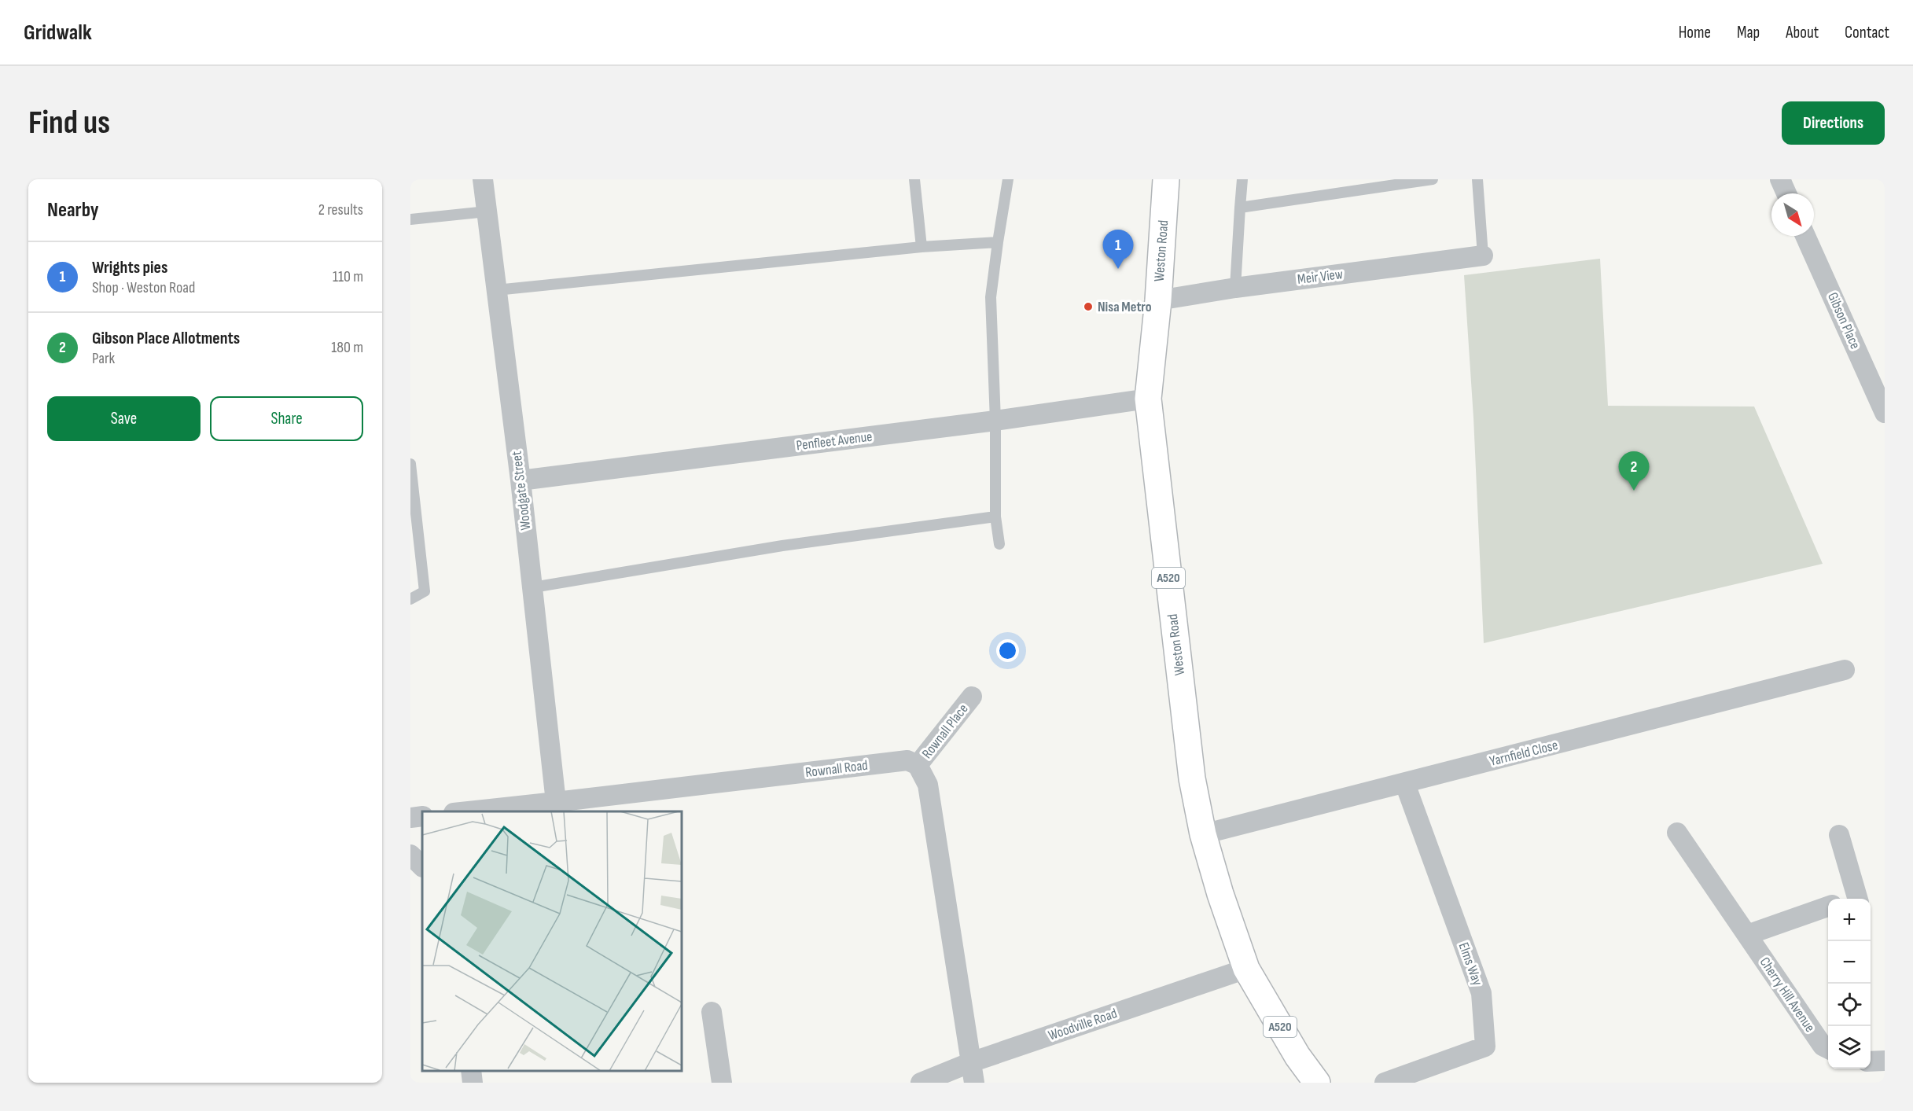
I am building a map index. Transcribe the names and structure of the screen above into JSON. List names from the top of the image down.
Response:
{
  "streets": {
    "highway": ["Weston Road", "A520"],
    "street": [
      "Meir View",
      "Gibson Place",
      "Penfleet Avenue",
      "Woodgate Street",
      "Rownall Place",
      "Yarnfield Close",
      "Rownall Road",
      "Elms Way",
      "Cherry Hill Avenue",
      "Woodville Road"
    ]
  },
  "crossings": [
    ["Weston Road", "Meir View"],
    ["Weston Road", "Penfleet Avenue"],
    ["Weston Road", "Yarnfield Close"],
    ["Weston Road", "Woodville Road"],
    ["Penfleet Avenue", "Woodgate Street"],
    ["Woodgate Street", "Rownall Road"],
    ["Rownall Place", "Rownall Road"],
    ["Yarnfield Close", "Elms Way"]
  ],
  "places": ["Nisa Metro"],
  "north": "bottom right",
  "page": {
    "header": "Gridwalk",
    "nav": [
      "Home",
      "Map",
      "About",
      "Contact"
    ],
    "buttons": [
      "Directions",
      ["Save", "Share"]
    ],
    "title": "Find us",
    "heading": ["Nearby", "2 results"],
    "pins": ["1", "2"],
    "list": [
      {
        "mark": "1",
        "name": "Wrights pies",
        "note": "Shop · Weston Road",
        "value": "110 m"
      },
      {
        "mark": "2",
        "name": "Gibson Place Allotments",
        "note": "Park",
        "value": "180 m"
      }
    ],
    "map_buttons": ["+", "−"]
  }
}
